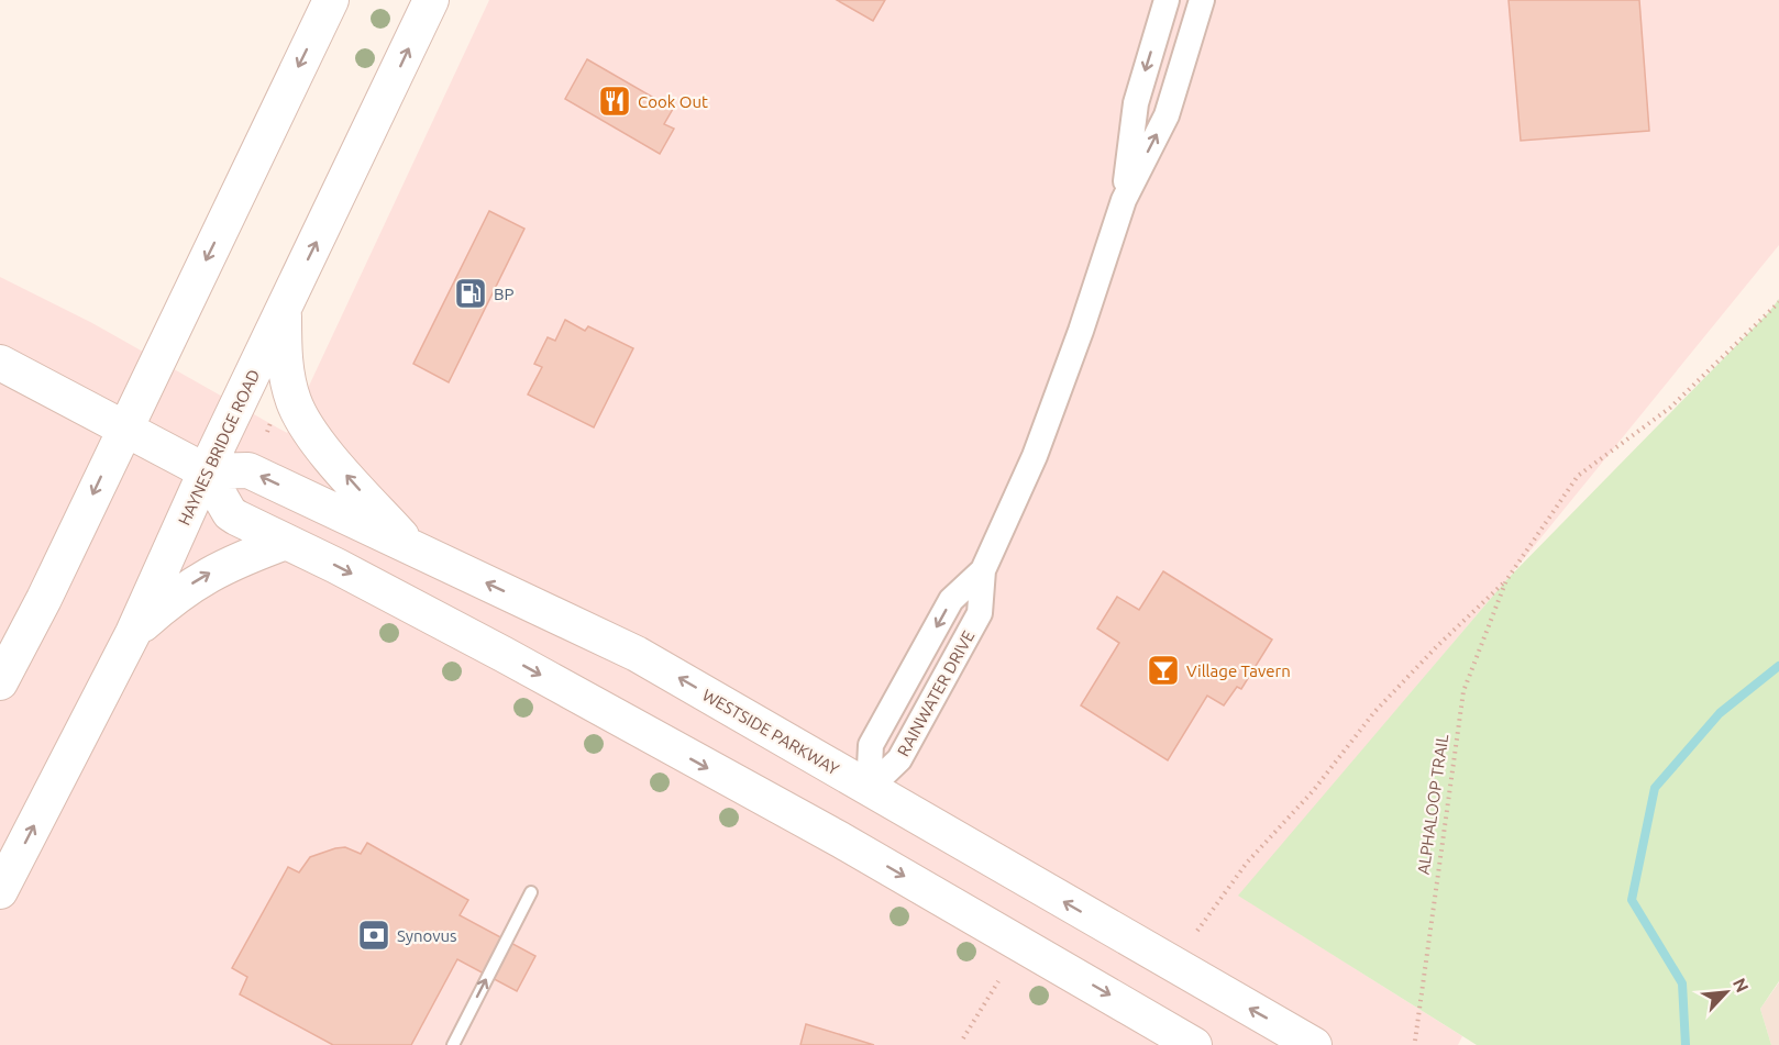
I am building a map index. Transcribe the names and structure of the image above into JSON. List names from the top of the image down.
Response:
{
  "streets": {
    "main road": ["HAYNES BRIDGE ROAD", "WESTSIDE PARKWAY"],
    "street": ["RAINWATER DRIVE"],
    "path": ["ALPHALOOP TRAIL"]
  },
  "crossings": [
    ["HAYNES BRIDGE ROAD", "WESTSIDE PARKWAY"],
    ["RAINWATER DRIVE", "WESTSIDE PARKWAY"]
  ],
  "places": {
    "restaurant": ["Cook Out"],
    "fuel station": ["BP"],
    "bar": ["Village Tavern"],
    "bank": ["Synovus"]
  },
  "north": "top right"
}
